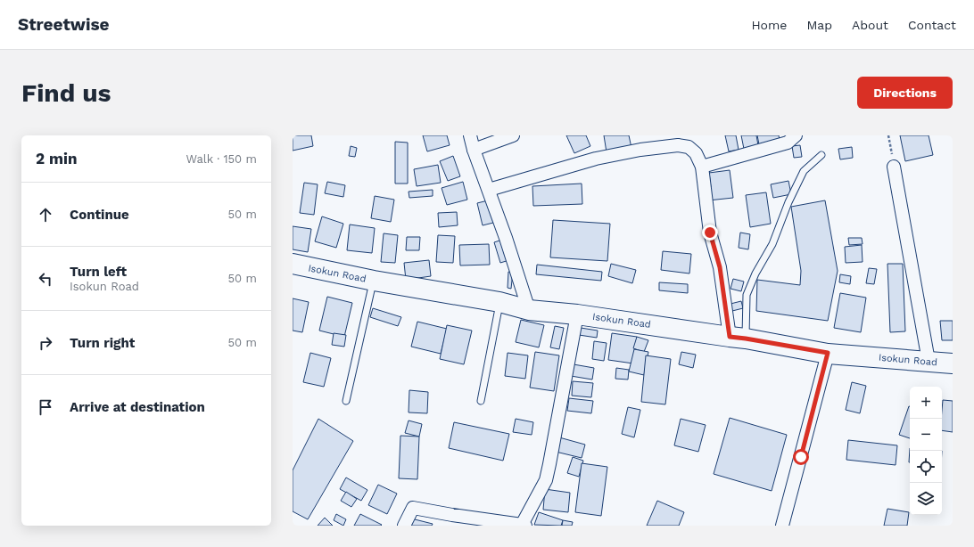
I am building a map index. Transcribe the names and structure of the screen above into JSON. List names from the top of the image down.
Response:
{
  "streets": {
    "main road": ["Isokun Road"]
  },
  "page": {
    "header": "Streetwise",
    "nav": [
      "Home",
      "Map",
      "About",
      "Contact"
    ],
    "buttons": "Directions",
    "title": "Find us",
    "heading": ["2 min", "Walk · 150 m"],
    "list": [
      ["Continue", "50 m"],
      ["Turn left", "Isokun Road", "50 m"],
      ["Turn right", "50 m"],
      "Arrive at destination"
    ],
    "map_buttons": ["+", "−"]
  }
}
